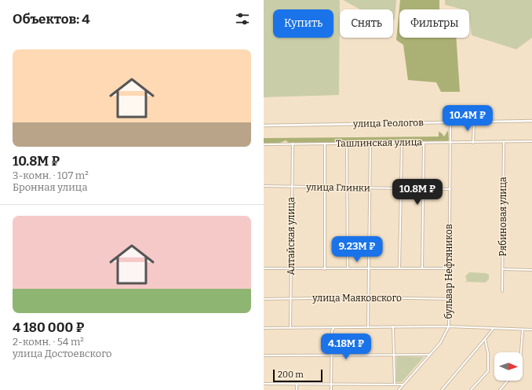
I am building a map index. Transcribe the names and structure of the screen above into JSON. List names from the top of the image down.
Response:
{
  "streets": {
    "main road": ["улица Геологов"],
    "street": [
      "Ташлинская улица",
      "улица Глинки",
      "Рябиновая улица",
      "Алтайская улица",
      "бульвар Нефтяников",
      "улица Маяковского"
    ]
  },
  "crossings": [
    ["улица Геологов", "бульвар Нефтяников"],
    ["Ташлинская улица", "Рябиновая улица"],
    ["Ташлинская улица", "Алтайская улица"],
    ["Ташлинская улица", "бульвар Нефтяников"],
    ["улица Глинки", "Алтайская улица"],
    ["улица Глинки", "бульвар Нефтяников"],
    ["Алтайская улица", "улица Маяковского"],
    ["бульвар Нефтяников", "улица Маяковского"]
  ],
  "scale_bar": "200 m",
  "north": "right",
  "page": {
    "heading": "Объектов: 4",
    "chip": ["Купить", "Снять", "Фильтры"],
    "list": [
      {
        "name": "10.8M ₽",
        "note": "3-комн. · 107 m² · Бронная улица"
      },
      {
        "name": "4 180 000 ₽",
        "note": "2-комн. · 54 m² · улица Достоевского"
      }
    ],
    "price": [
      "10.4M ₽",
      "10.8M ₽",
      "9.23M ₽",
      "4.18M ₽"
    ],
    "scale": "200 m"
  }
}
